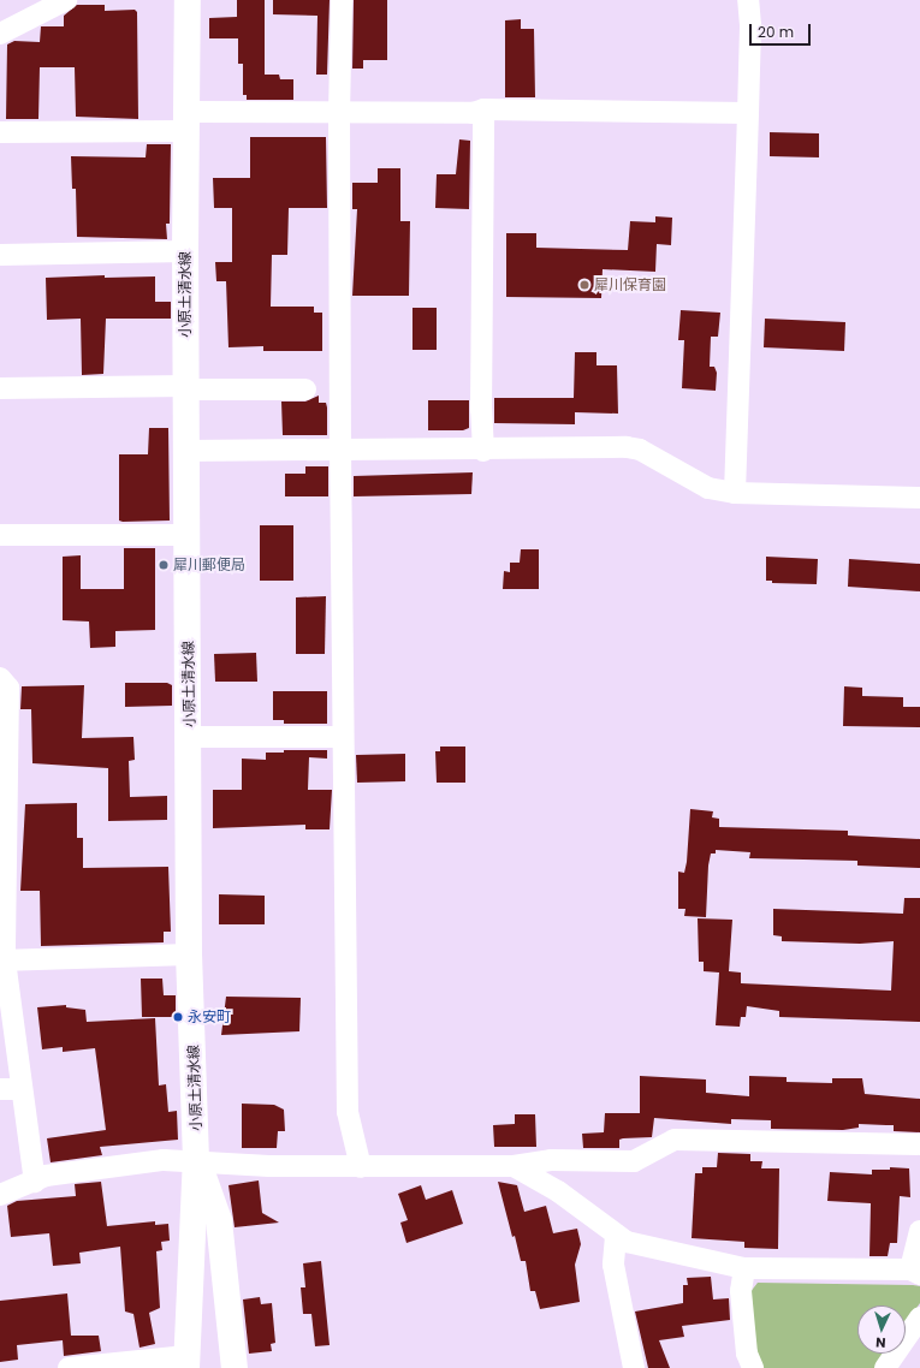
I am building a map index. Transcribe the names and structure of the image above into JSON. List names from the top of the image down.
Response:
{
  "streets": {
    "main road": ["小原土清水線"]
  },
  "places": ["犀川保育園", "犀川郵便局", "永安町"],
  "scale_bar": "20 m",
  "north": "bottom"
}
